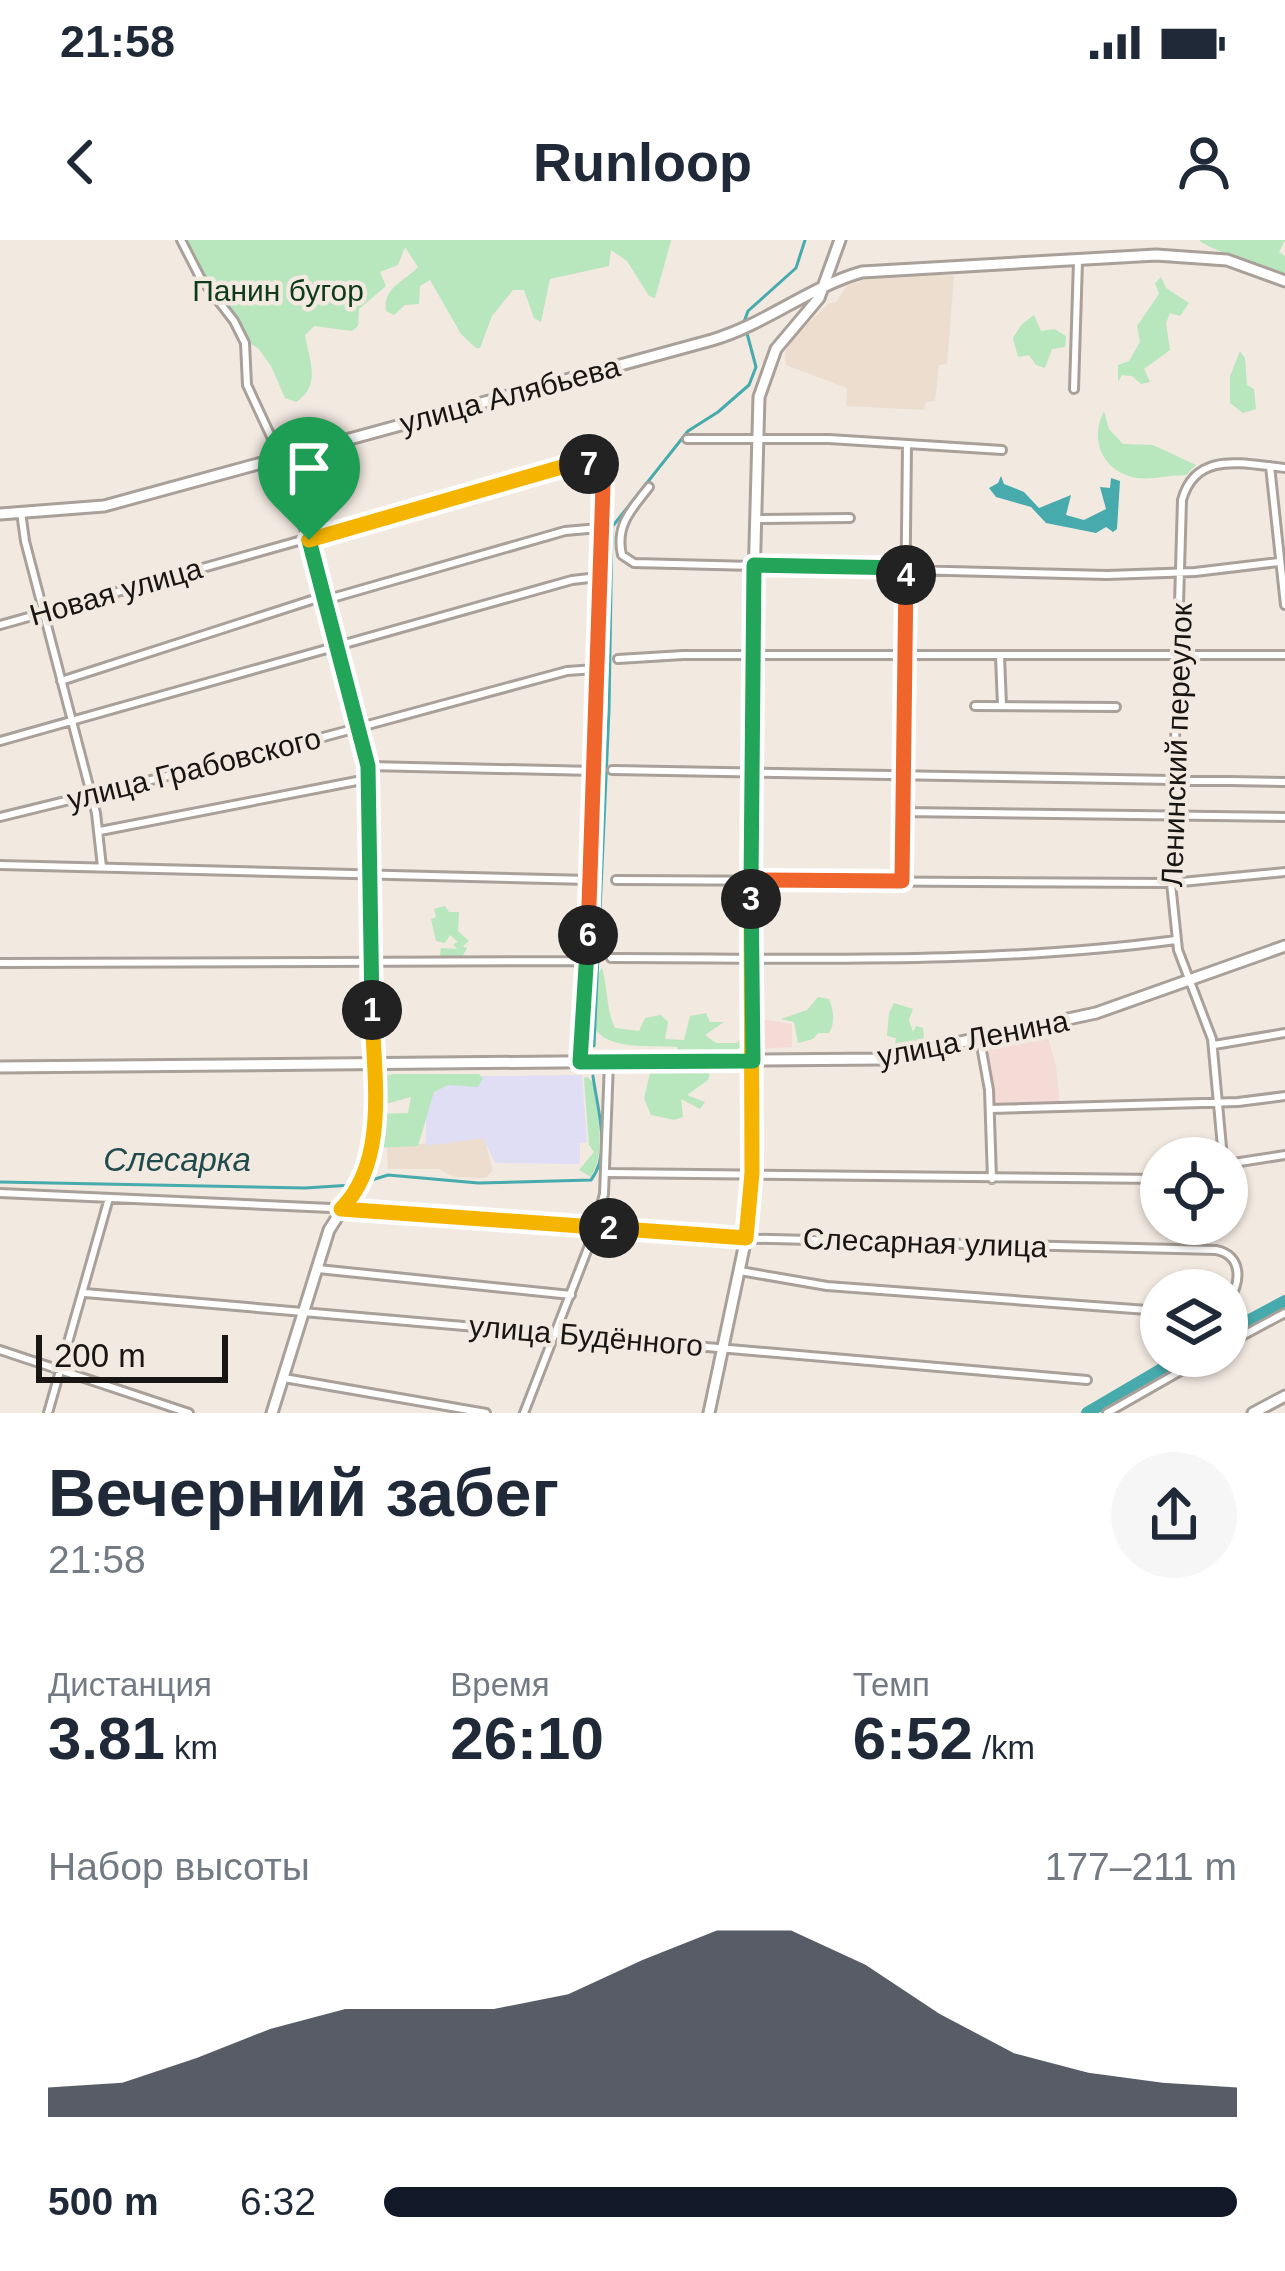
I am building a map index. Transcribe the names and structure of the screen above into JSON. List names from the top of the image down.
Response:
{
  "streets": {
    "main road": ["улица Алябьева", "улица Ленина"],
    "street": [
      "Новая улица",
      "Ленинский переулок",
      "улица Грабовского",
      "Слесарная улица",
      "улица Будённого"
    ]
  },
  "crossings": [
    ["Ленинский переулок", "улица Ленина"]
  ],
  "water": ["Слесарка"],
  "parks": ["Панин бугор"],
  "scale_bar": "200 m",
  "page": {
    "status": "21:58",
    "header": "Runloop",
    "pins": [
      "7",
      "4",
      "3",
      "6",
      "1",
      "2"
    ],
    "scale": "200 m",
    "heading": ["Вечерний забег", "21:58"],
    "stats": [
      ["Дистанция", "3.81 km"],
      ["Время", "26:10"],
      ["Темп", "6:52 /km"]
    ],
    "chart": ["Набор высоты", "177–211 m"],
    "list": [
      {
        "name": "500 m",
        "note": "6:32"
      }
    ]
  }
}
